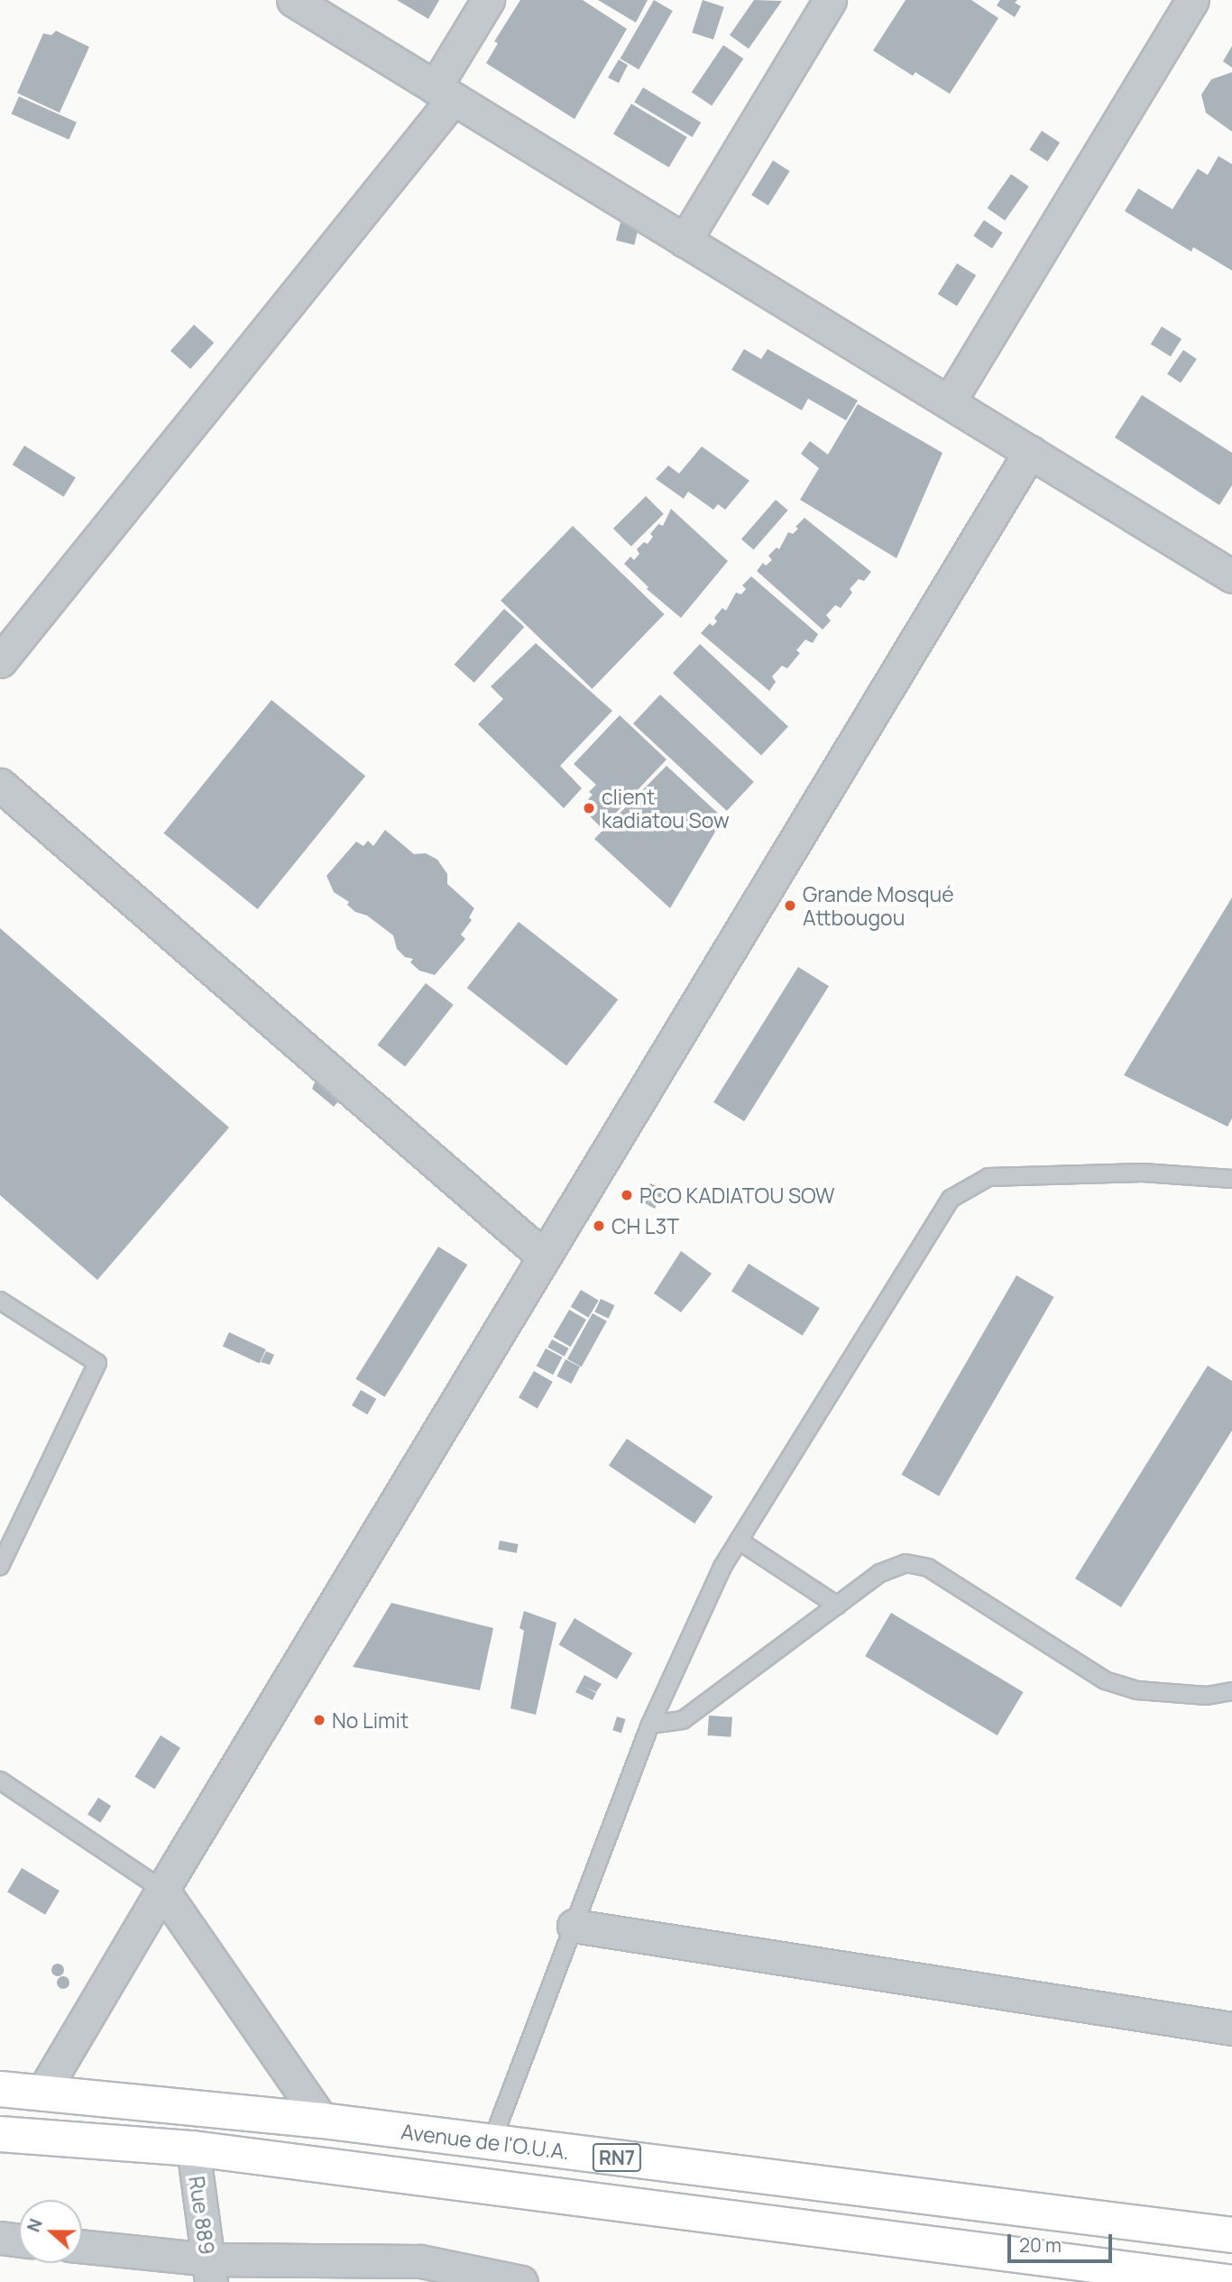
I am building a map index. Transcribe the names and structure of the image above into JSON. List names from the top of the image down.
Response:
{
  "streets": {
    "highway": ["Avenue de l'O.U.A.", "RN7"],
    "street": ["Rue 889"]
  },
  "crossings": [
    ["RN7", "Rue 889"]
  ],
  "places": [
    "client kadiatou Sow",
    "Grande Mosqué Attbougou",
    "PCO KADIATOU SOW",
    "CH L3T",
    "No Limit"
  ],
  "scale_bar": "20 m",
  "north": "left"
}
